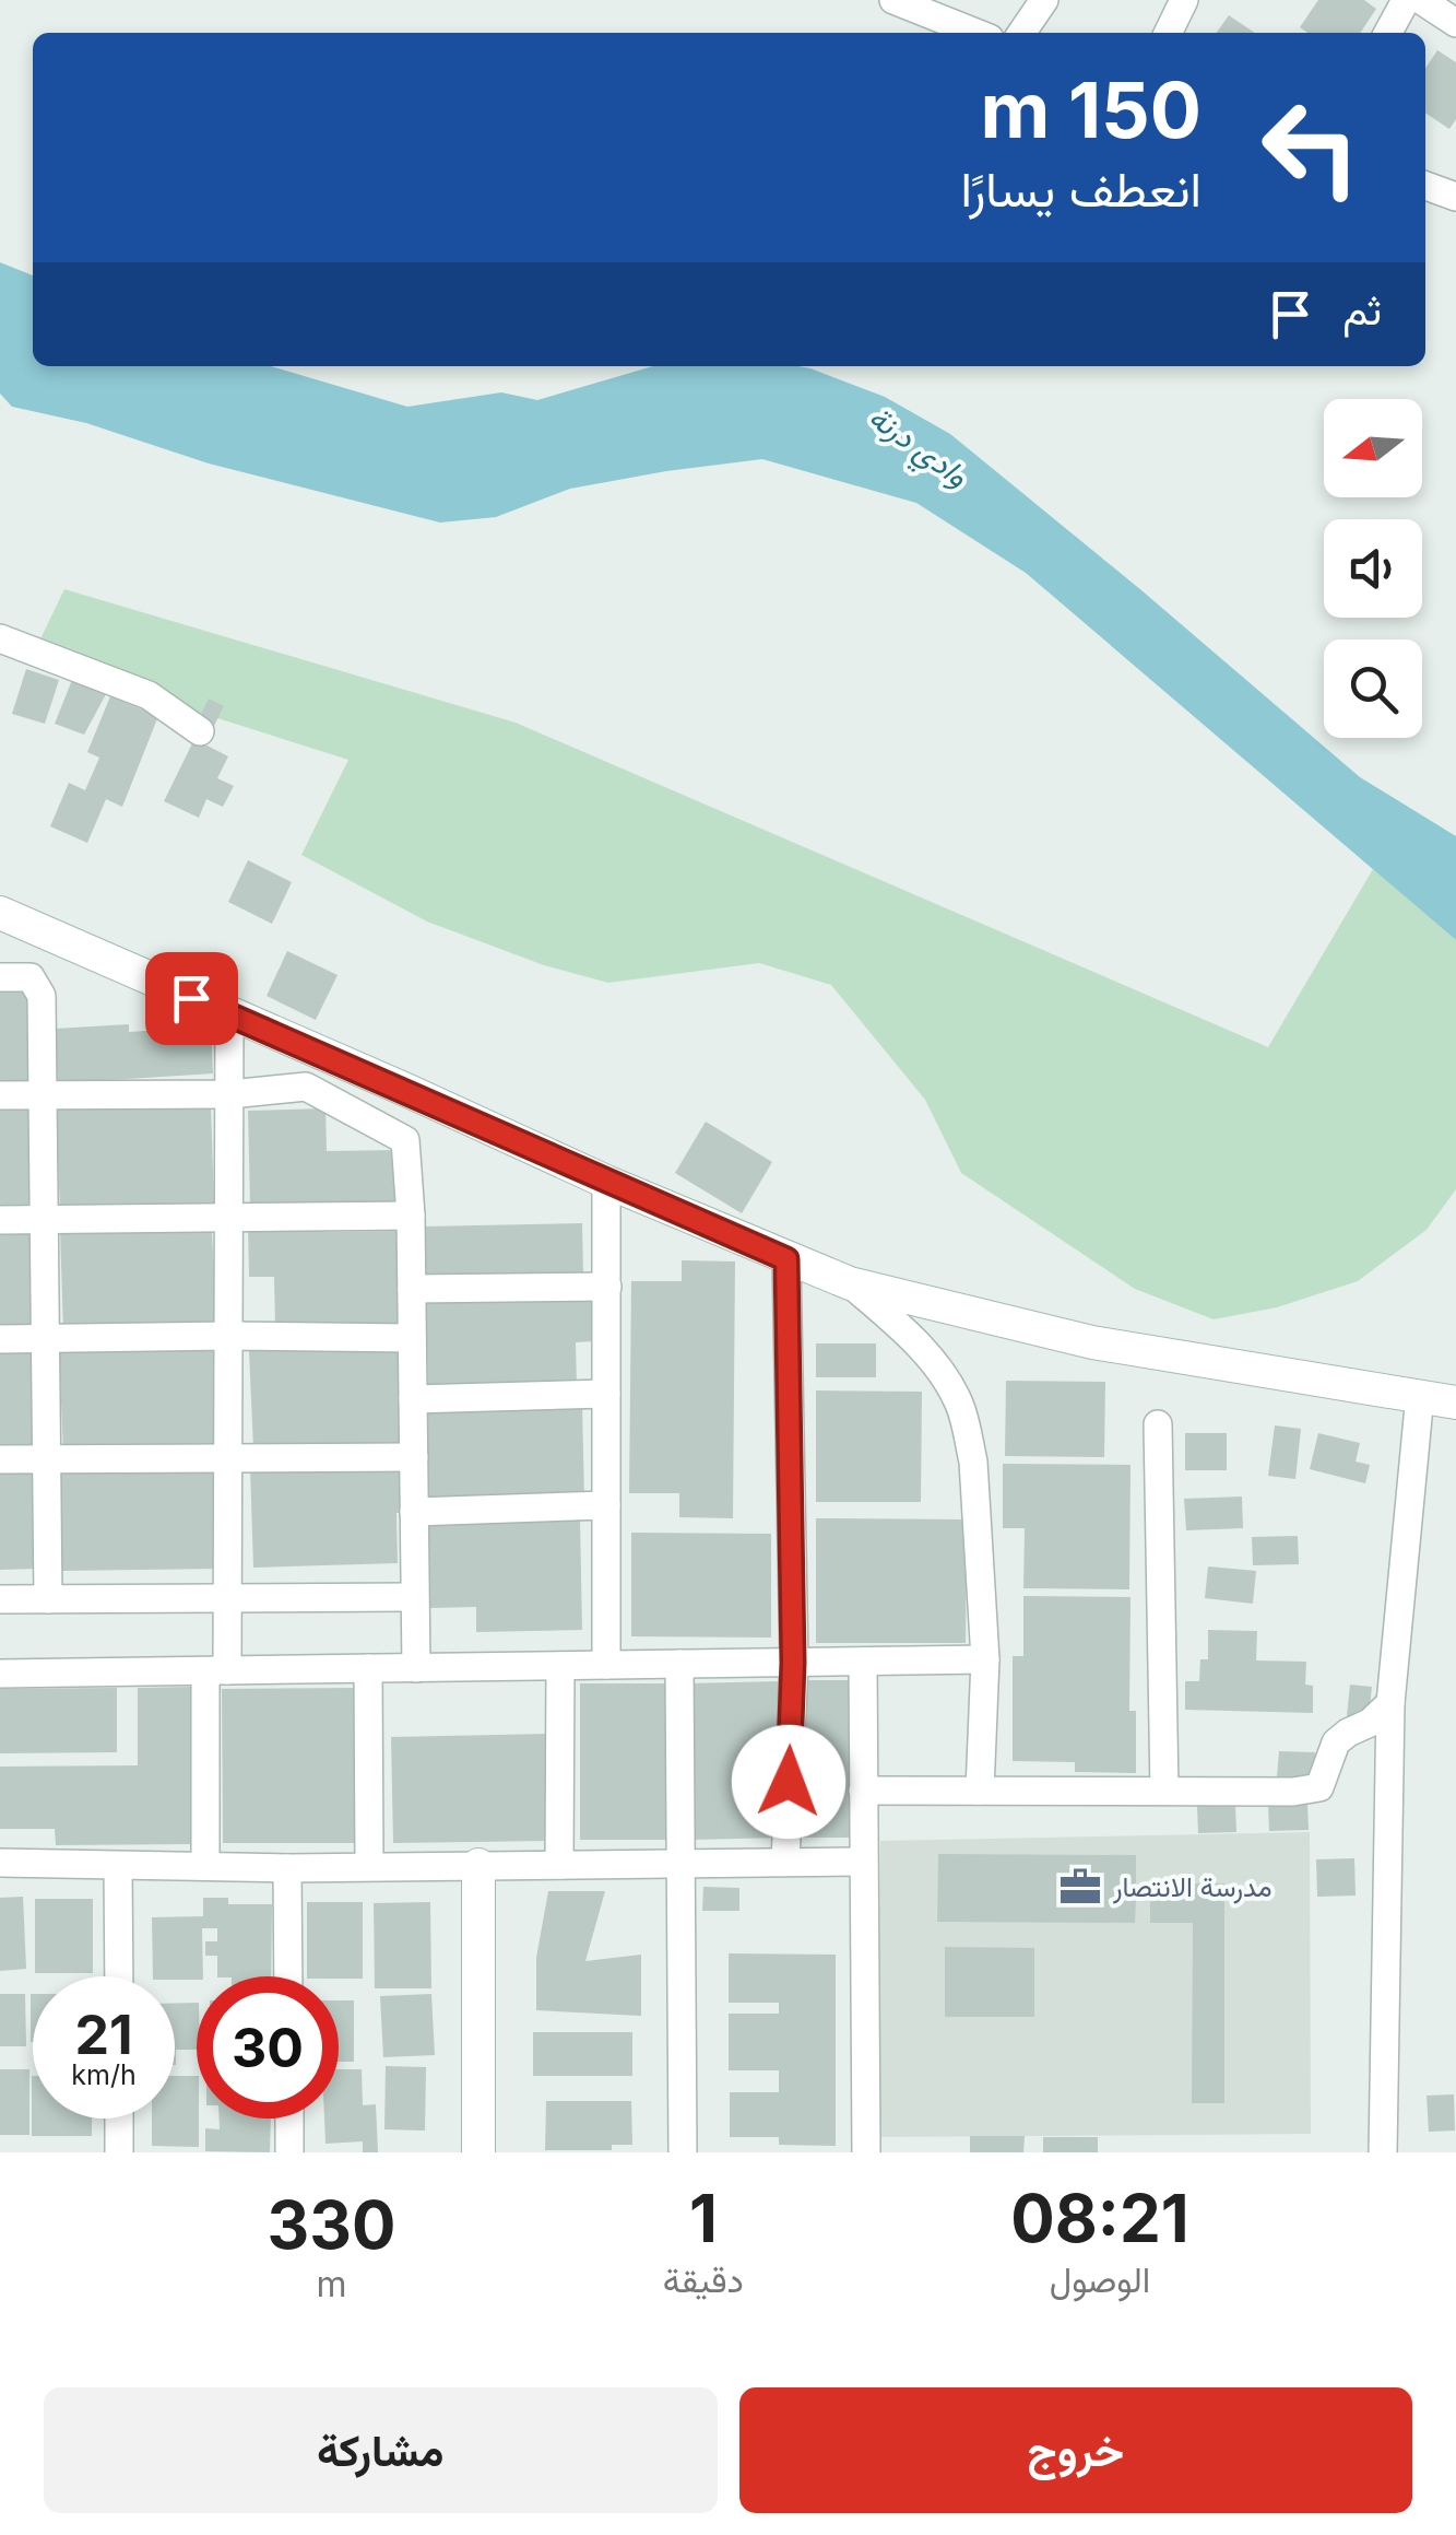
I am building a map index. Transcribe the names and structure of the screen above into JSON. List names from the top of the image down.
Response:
{
  "water": ["وادي درنة"],
  "places": {
    "office": ["مدرسة الانتصار"]
  },
  "north": "left",
  "page": {
    "turn": ["150 m", "انعطف يسارًا"],
    "then": "ثم",
    "speed": "21 km/h",
    "limit": "30",
    "eta": [
      "08:21",
      "الوصول",
      "1",
      "دقيقة",
      "330",
      "m"
    ],
    "buttons": ["خروج", "مشاركة"]
  }
}
